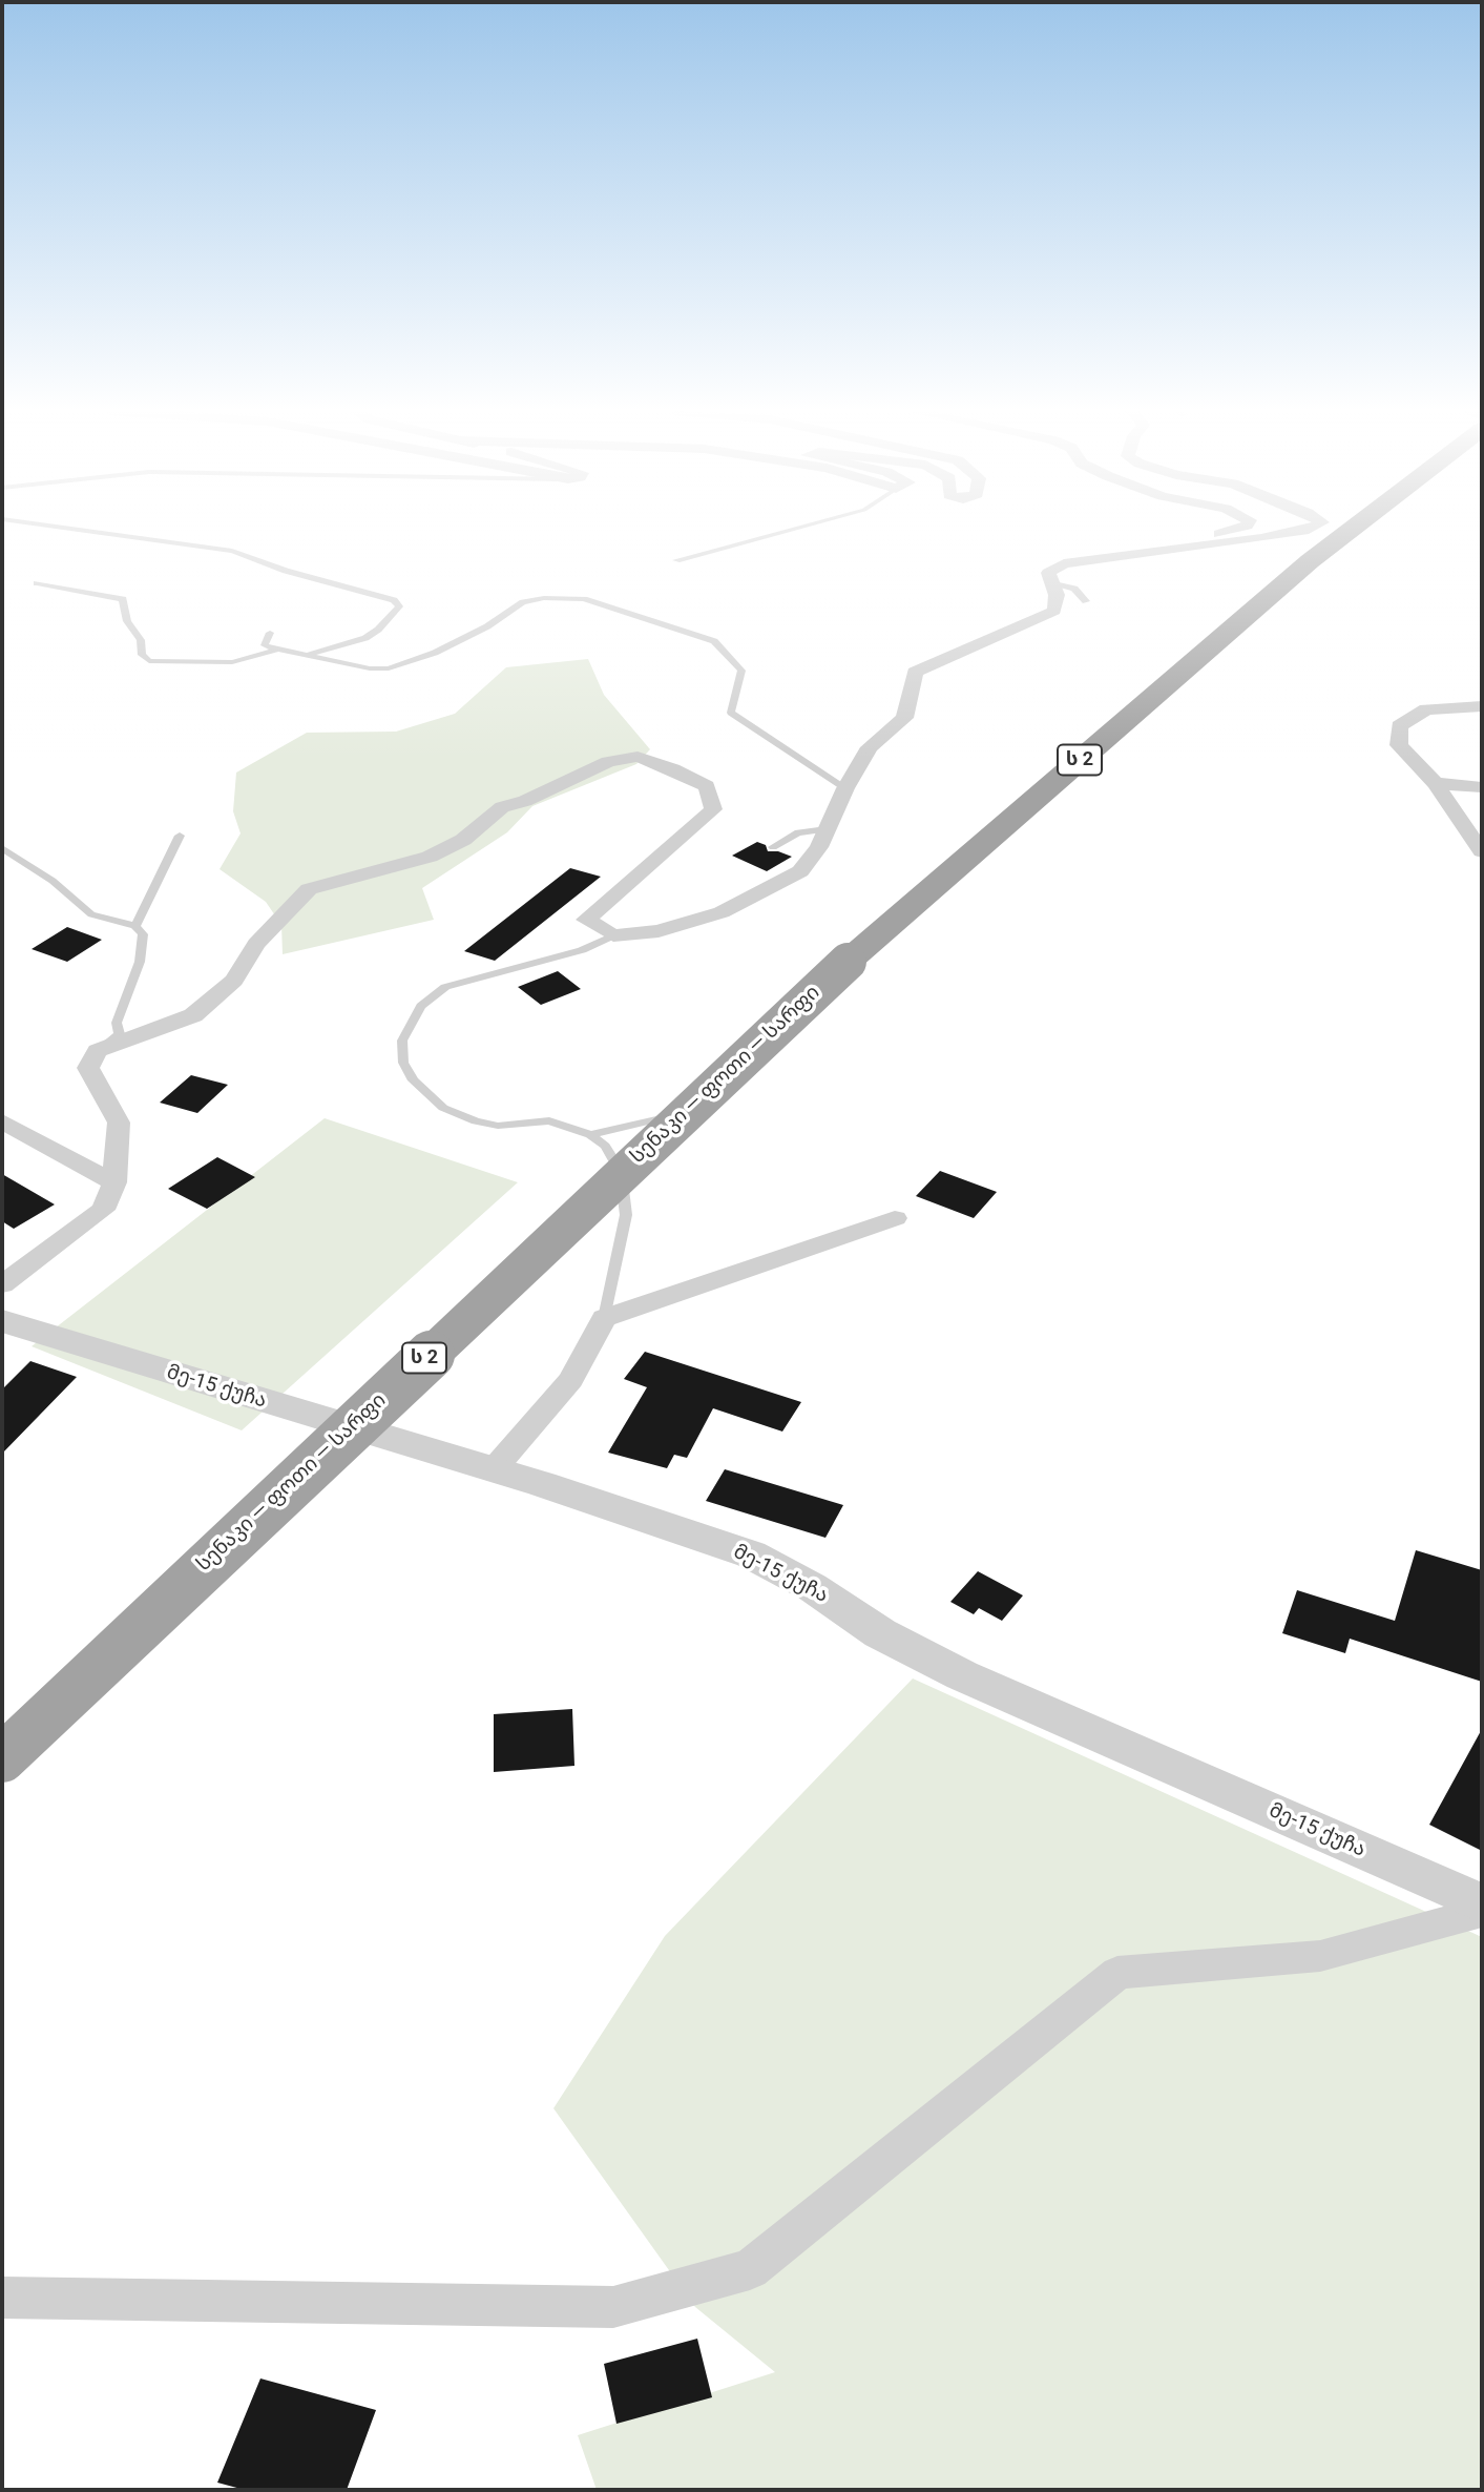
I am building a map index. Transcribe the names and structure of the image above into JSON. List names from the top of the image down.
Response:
{
  "streets": {
    "highway": ["ს 2", "სენაკი — ფოთი — სარფი"],
    "street": ["მე-15 ქუჩა"]
  }
}
